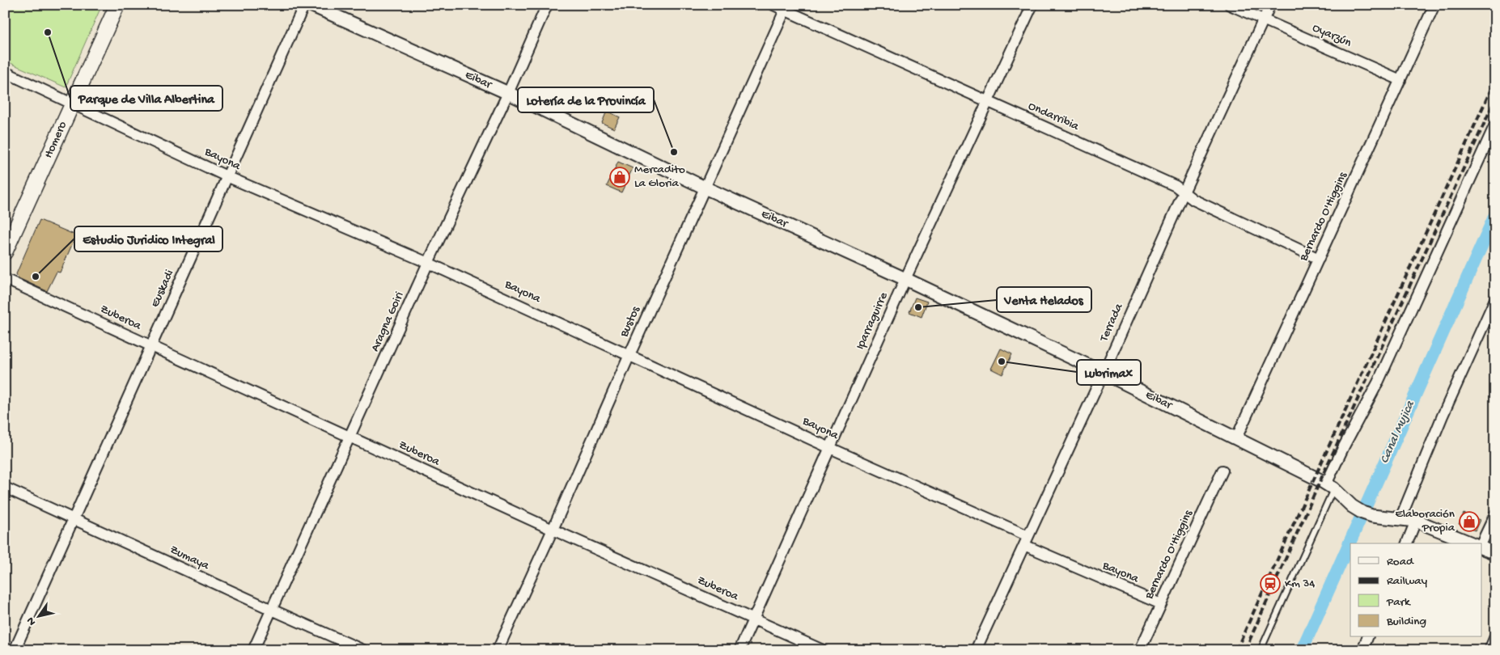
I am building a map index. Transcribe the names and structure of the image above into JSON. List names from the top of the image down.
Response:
{
  "streets": {
    "main road": ["Homero"],
    "street": [
      "Oyarzún",
      "Eibar",
      "Ondarribia",
      "Bayona",
      "Bernardo O'Higgins",
      "Euskadi",
      "Zuberoa",
      "Iparraguirre",
      "Aragna Goiri",
      "Bustos",
      "Terrada",
      "Zumaya"
    ]
  },
  "crossings": [
    ["Oyarzún", "Bernardo O'Higgins"],
    ["Oyarzún", "Terrada"],
    ["Eibar", "Bernardo O'Higgins"],
    ["Eibar", "Iparraguirre"],
    ["Eibar", "Aragna Goiri"],
    ["Eibar", "Bustos"],
    ["Eibar", "Terrada"],
    ["Ondarribia", "Bernardo O'Higgins"],
    ["Ondarribia", "Iparraguirre"],
    ["Ondarribia", "Bustos"],
    ["Ondarribia", "Terrada"],
    ["Homero", "Bayona"],
    ["Bayona", "Bernardo O'Higgins"],
    ["Bayona", "Euskadi"],
    ["Bayona", "Iparraguirre"],
    ["Bayona", "Aragna Goiri"],
    ["Bayona", "Bustos"],
    ["Bayona", "Terrada"],
    ["Euskadi", "Zuberoa"],
    ["Euskadi", "Zumaya"],
    ["Zuberoa", "Iparraguirre"],
    ["Zuberoa", "Aragna Goiri"],
    ["Zuberoa", "Bustos"],
    ["Aragna Goiri", "Zumaya"]
  ],
  "water": ["Canal Mujica"],
  "places": {
    "other": [
      "Parque de Villa Albertina",
      "Lotería de la Provincía",
      "Estudio Juridico Integral",
      "Venta Helados",
      "Lubrimax"
    ],
    "shop": ["Mercadito La Gloria", "Elaboración Propia"],
    "station": ["Km 34"]
  },
  "legend": [
    "Road",
    "Railway",
    "Park",
    "Building"
  ],
  "north": "bottom left"
}
